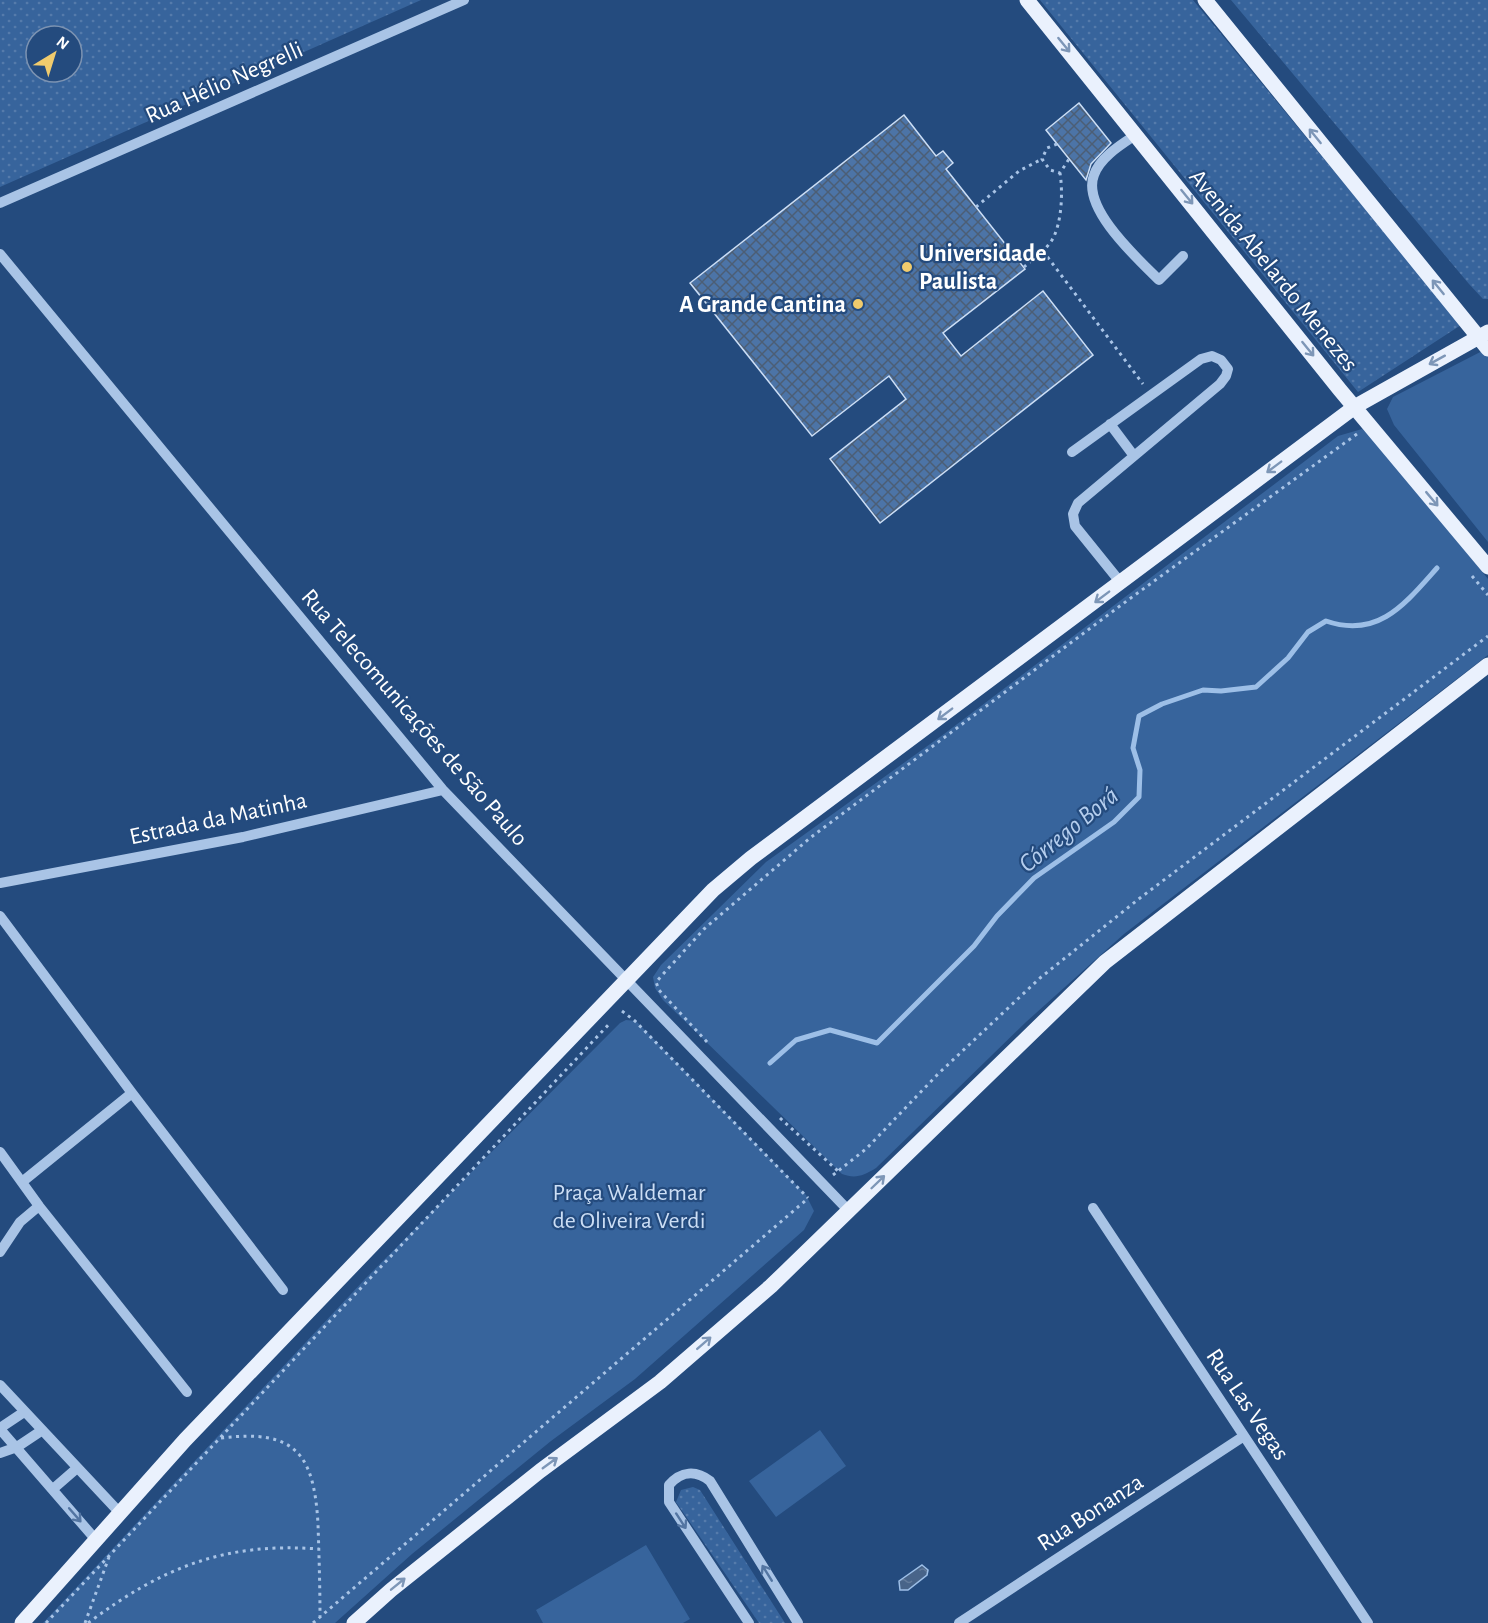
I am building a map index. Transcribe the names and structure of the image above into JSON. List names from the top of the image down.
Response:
{
  "streets": {
    "main road": ["Avenida Abelardo Menezes"],
    "street": [
      "Rua Hélio Negrelli",
      "Rua Telecomunicações de São Paulo",
      "Estrada da Matinha",
      "Rua Las Vegas",
      "Rua Bonanza"
    ]
  },
  "crossings": [
    ["Rua Telecomunicações de São Paulo", "Estrada da Matinha"],
    ["Rua Las Vegas", "Rua Bonanza"]
  ],
  "one_way": ["Avenida Abelardo Menezes"],
  "water": ["Córrego Borá"],
  "parks": ["Praça Waldemar de Oliveira Verdi"],
  "places": ["Universidade Paulista", "A Grande Cantina"],
  "north": "top right"
}
